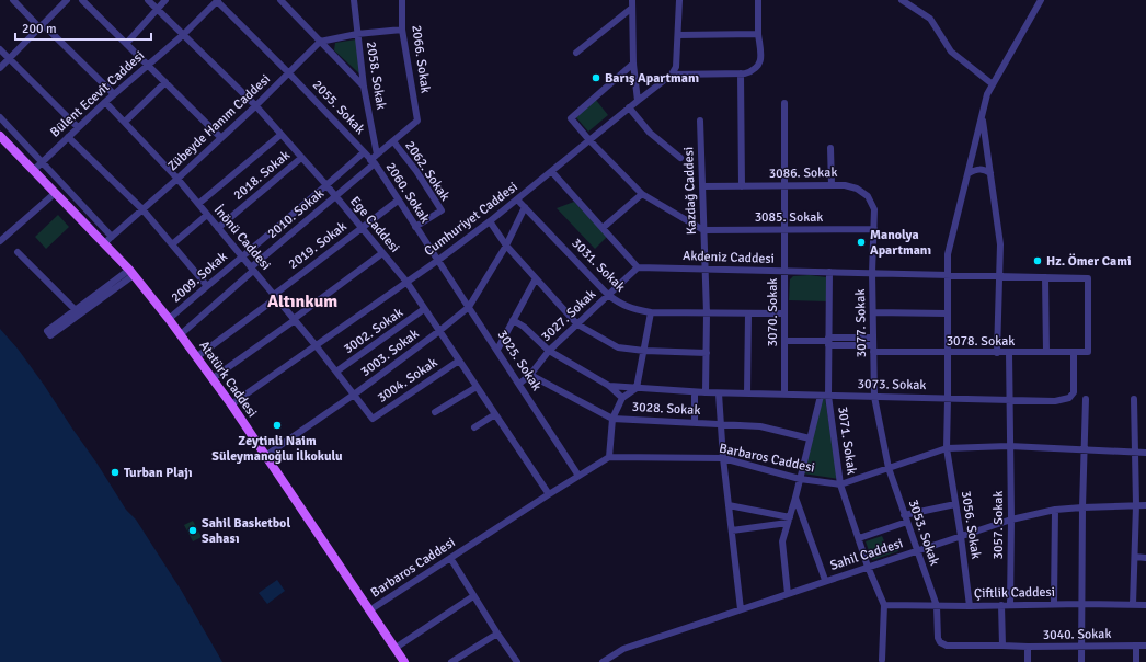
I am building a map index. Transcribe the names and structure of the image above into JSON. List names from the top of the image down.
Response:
{
  "streets": {
    "main road": ["Atatürk Caddesi"],
    "street": [
      "2066. Sokak",
      "2058. Sokak",
      "Bülent Ecevit Caddesi",
      "2055. Sokak",
      "Zübeyde Hanım Caddesi",
      "2062. Sokak",
      "3086. Sokak",
      "2018. Sokak",
      "Kazdağ Caddesi",
      "2060. Sokak",
      "2010. Sokak",
      "3085. Sokak",
      "Cumhuriyet Caddesi",
      "Ege Caddesi",
      "İnönü Caddesi",
      "2019. Sokak",
      "Akdeniz Caddesi",
      "3031. Sokak",
      "2009. Sokak",
      "3070. Sokak",
      "3027. Sokak",
      "3077. Sokak",
      "3002. Sokak",
      "3078. Sokak",
      "3003. Sokak",
      "3025. Sokak",
      "3004. Sokak",
      "3073. Sokak",
      "3028. Sokak",
      "3071. Sokak",
      "Barbaros Caddesi",
      "3056. Sokak",
      "3057. Sokak",
      "3053. Sokak",
      "Sahil Caddesi",
      "Çiftlik Caddesi",
      "3040. Sokak"
    ]
  },
  "crossings": [
    ["2066. Sokak", "2010. Sokak"],
    ["2058. Sokak", "2010. Sokak"],
    ["Bülent Ecevit Caddesi", "2055. Sokak"],
    ["Bülent Ecevit Caddesi", "Ege Caddesi"],
    ["Bülent Ecevit Caddesi", "İnönü Caddesi"],
    ["Bülent Ecevit Caddesi", "Atatürk Caddesi"],
    ["2055. Sokak", "Zübeyde Hanım Caddesi"],
    ["2055. Sokak", "2060. Sokak"],
    ["2055. Sokak", "2010. Sokak"],
    ["2055. Sokak", "2009. Sokak"],
    ["Zübeyde Hanım Caddesi", "Ege Caddesi"],
    ["Zübeyde Hanım Caddesi", "İnönü Caddesi"],
    ["Zübeyde Hanım Caddesi", "Atatürk Caddesi"],
    ["2062. Sokak", "2060. Sokak"],
    ["2062. Sokak", "2010. Sokak"],
    ["3086. Sokak", "Kazdağ Caddesi"],
    ["3086. Sokak", "3085. Sokak"],
    ["3086. Sokak", "3070. Sokak"],
    ["3086. Sokak", "3077. Sokak"],
    ["2018. Sokak", "Ege Caddesi"],
    ["2018. Sokak", "İnönü Caddesi"],
    ["Kazdağ Caddesi", "3085. Sokak"],
    ["Kazdağ Caddesi", "Akdeniz Caddesi"],
    ["Kazdağ Caddesi", "3031. Sokak"],
    ["Kazdağ Caddesi", "3073. Sokak"],
    ["2060. Sokak", "2010. Sokak"],
    ["2060. Sokak", "Cumhuriyet Caddesi"],
    ["2060. Sokak", "2019. Sokak"],
    ["2060. Sokak", "3025. Sokak"],
    ["2010. Sokak", "Ege Caddesi"],
    ["2010. Sokak", "İnönü Caddesi"],
    ["2010. Sokak", "Atatürk Caddesi"],
    ["3085. Sokak", "3070. Sokak"],
    ["3085. Sokak", "3077. Sokak"],
    ["Cumhuriyet Caddesi", "Ege Caddesi"],
    ["Cumhuriyet Caddesi", "İnönü Caddesi"],
    ["Cumhuriyet Caddesi", "3031. Sokak"],
    ["Cumhuriyet Caddesi", "3025. Sokak"],
    ["Cumhuriyet Caddesi", "Atatürk Caddesi"],
    ["Ege Caddesi", "2019. Sokak"],
    ["Ege Caddesi", "2009. Sokak"],
    ["Ege Caddesi", "3002. Sokak"],
    ["Ege Caddesi", "3003. Sokak"],
    ["Ege Caddesi", "3004. Sokak"],
    ["Ege Caddesi", "Barbaros Caddesi"],
    ["İnönü Caddesi", "2019. Sokak"],
    ["İnönü Caddesi", "2009. Sokak"],
    ["İnönü Caddesi", "3002. Sokak"],
    ["İnönü Caddesi", "3003. Sokak"],
    ["İnönü Caddesi", "3004. Sokak"],
    ["2019. Sokak", "Atatürk Caddesi"],
    ["Akdeniz Caddesi", "3070. Sokak"],
    ["Akdeniz Caddesi", "3027. Sokak"],
    ["Akdeniz Caddesi", "3077. Sokak"],
    ["Akdeniz Caddesi", "3078. Sokak"],
    ["Akdeniz Caddesi", "3071. Sokak"],
    ["Akdeniz Caddesi", "3056. Sokak"],
    ["3031. Sokak", "3070. Sokak"],
    ["3031. Sokak", "3027. Sokak"],
    ["3031. Sokak", "3003. Sokak"],
    ["2009. Sokak", "Atatürk Caddesi"],
    ["3070. Sokak", "3078. Sokak"],
    ["3070. Sokak", "3073. Sokak"],
    ["3027. Sokak", "3025. Sokak"],
    ["3027. Sokak", "3028. Sokak"],
    ["3077. Sokak", "3078. Sokak"],
    ["3077. Sokak", "3073. Sokak"],
    ["3077. Sokak", "Barbaros Caddesi"],
    ["3077. Sokak", "3053. Sokak"],
    ["3078. Sokak", "3073. Sokak"],
    ["3078. Sokak", "3071. Sokak"],
    ["3078. Sokak", "3056. Sokak"],
    ["3078. Sokak", "3057. Sokak"],
    ["3003. Sokak", "3025. Sokak"],
    ["3003. Sokak", "Atatürk Caddesi"],
    ["3003. Sokak", "3004. Sokak"],
    ["3025. Sokak", "Barbaros Caddesi"],
    ["Atatürk Caddesi", "Barbaros Caddesi"],
    ["3073. Sokak", "3071. Sokak"],
    ["3073. Sokak", "3056. Sokak"],
    ["3073. Sokak", "3057. Sokak"],
    ["3071. Sokak", "Barbaros Caddesi"],
    ["3071. Sokak", "Sahil Caddesi"],
    ["3071. Sokak", "Çiftlik Caddesi"],
    ["Barbaros Caddesi", "3056. Sokak"],
    ["Barbaros Caddesi", "3057. Sokak"],
    ["Barbaros Caddesi", "3053. Sokak"],
    ["3056. Sokak", "Sahil Caddesi"],
    ["3056. Sokak", "Çiftlik Caddesi"],
    ["3057. Sokak", "Sahil Caddesi"],
    ["3057. Sokak", "Çiftlik Caddesi"],
    ["3053. Sokak", "Sahil Caddesi"],
    ["3053. Sokak", "Çiftlik Caddesi"],
    ["3053. Sokak", "3040. Sokak"]
  ],
  "districts": ["Altınkum"],
  "places": [
    "Barış Apartmanı",
    "Manolya Apartmanı",
    "Hz. Ömer Cami",
    "Zeytinli Naim Süleymanoğlu İlkokulu",
    "Turban Plajı",
    "Sahil Basketbol Sahası"
  ],
  "scale_bar": "200 m"
}
